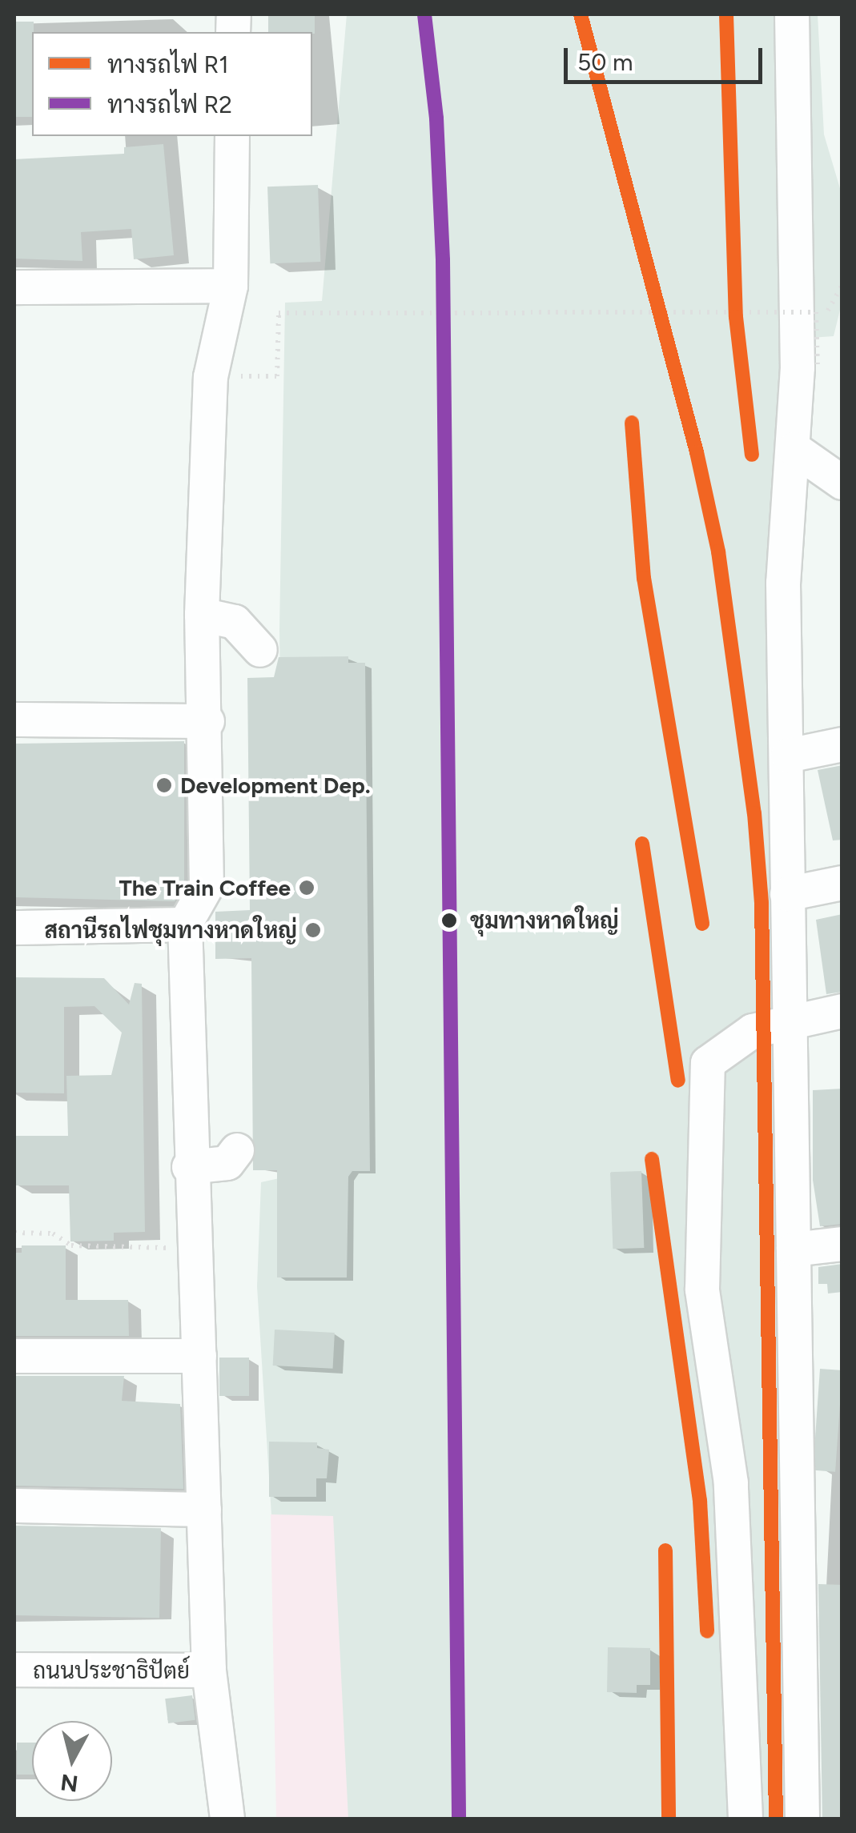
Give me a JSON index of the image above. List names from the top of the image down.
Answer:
{
  "streets": {
    "street": ["ถนนประชาธิปัตย์"]
  },
  "places": [
    "Development Dep.",
    "The Train Coffee",
    "ชุมทางหาดใหญ่",
    "สถานีรถไฟชุมทางหาดใหญ่"
  ],
  "lines": ["rail line R1", "rail line R2"],
  "legend": ["ทางรถไฟ R1", "ทางรถไฟ R2"],
  "scale_bar": "50 m",
  "north": "bottom"
}
